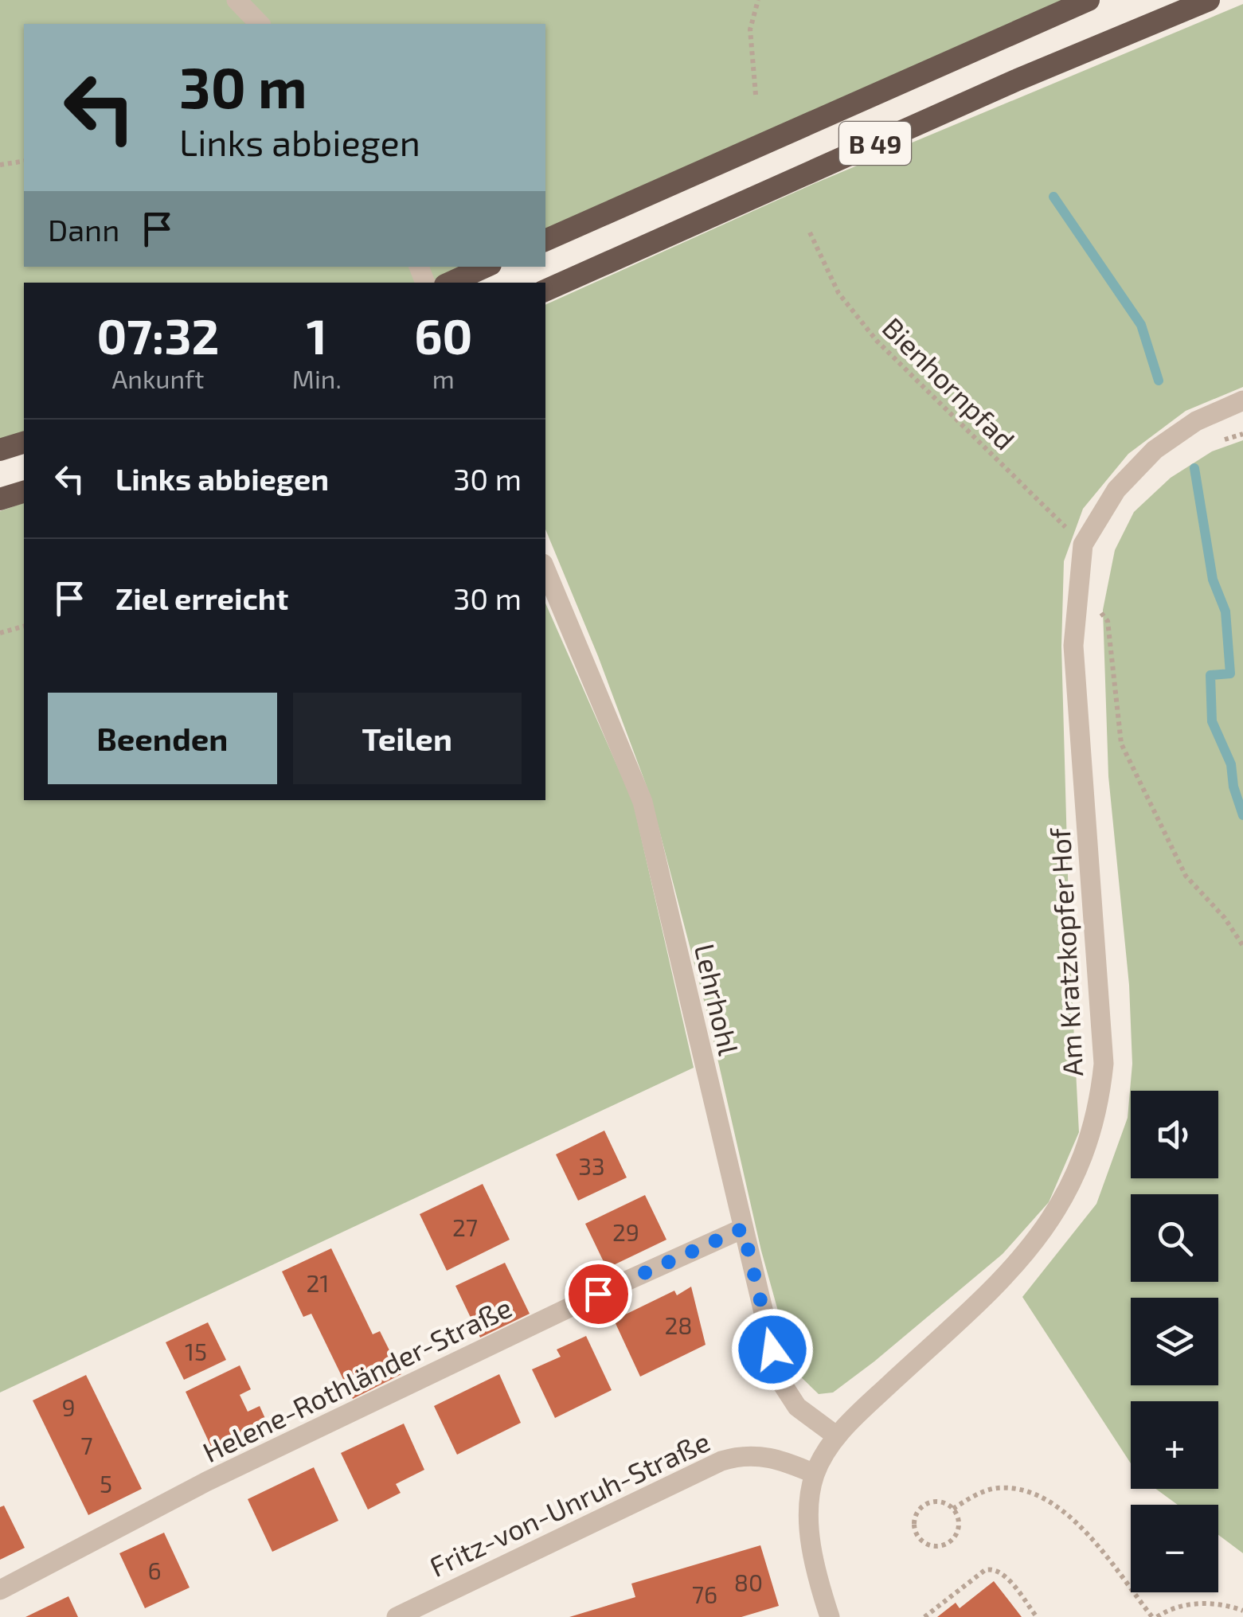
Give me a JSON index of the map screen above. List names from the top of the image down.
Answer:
{
  "streets": {
    "highway": ["B 49"],
    "street": [
      "Am Kratzkopfer Hof",
      "Lehrhohl",
      "Helene-Rothländer-Straße",
      "Fritz-von-Unruh-Straße"
    ],
    "path": ["Bienhornpfad"]
  },
  "crossings": [
    ["Bienhornpfad", "Am Kratzkopfer Hof"],
    ["Am Kratzkopfer Hof", "Lehrhohl"],
    ["Am Kratzkopfer Hof", "Fritz-von-Unruh-Straße"],
    ["Lehrhohl", "Helene-Rothländer-Straße"]
  ],
  "house_numbers": [
    "33",
    "27",
    "29",
    "21",
    "28",
    "15",
    "9",
    "7",
    "5",
    "6",
    "80",
    "76"
  ],
  "page": {
    "turn": ["30 m", "Links abbiegen"],
    "then": "Dann",
    "eta": [
      "07:32",
      "Ankunft",
      "1",
      "Min.",
      "60",
      "m"
    ],
    "list": [
      {
        "name": "Links abbiegen",
        "value": "30 m"
      },
      {
        "name": "Ziel erreicht",
        "value": "30 m"
      }
    ],
    "buttons": ["Beenden", "Teilen"],
    "map_buttons": ["+", "−"]
  }
}
